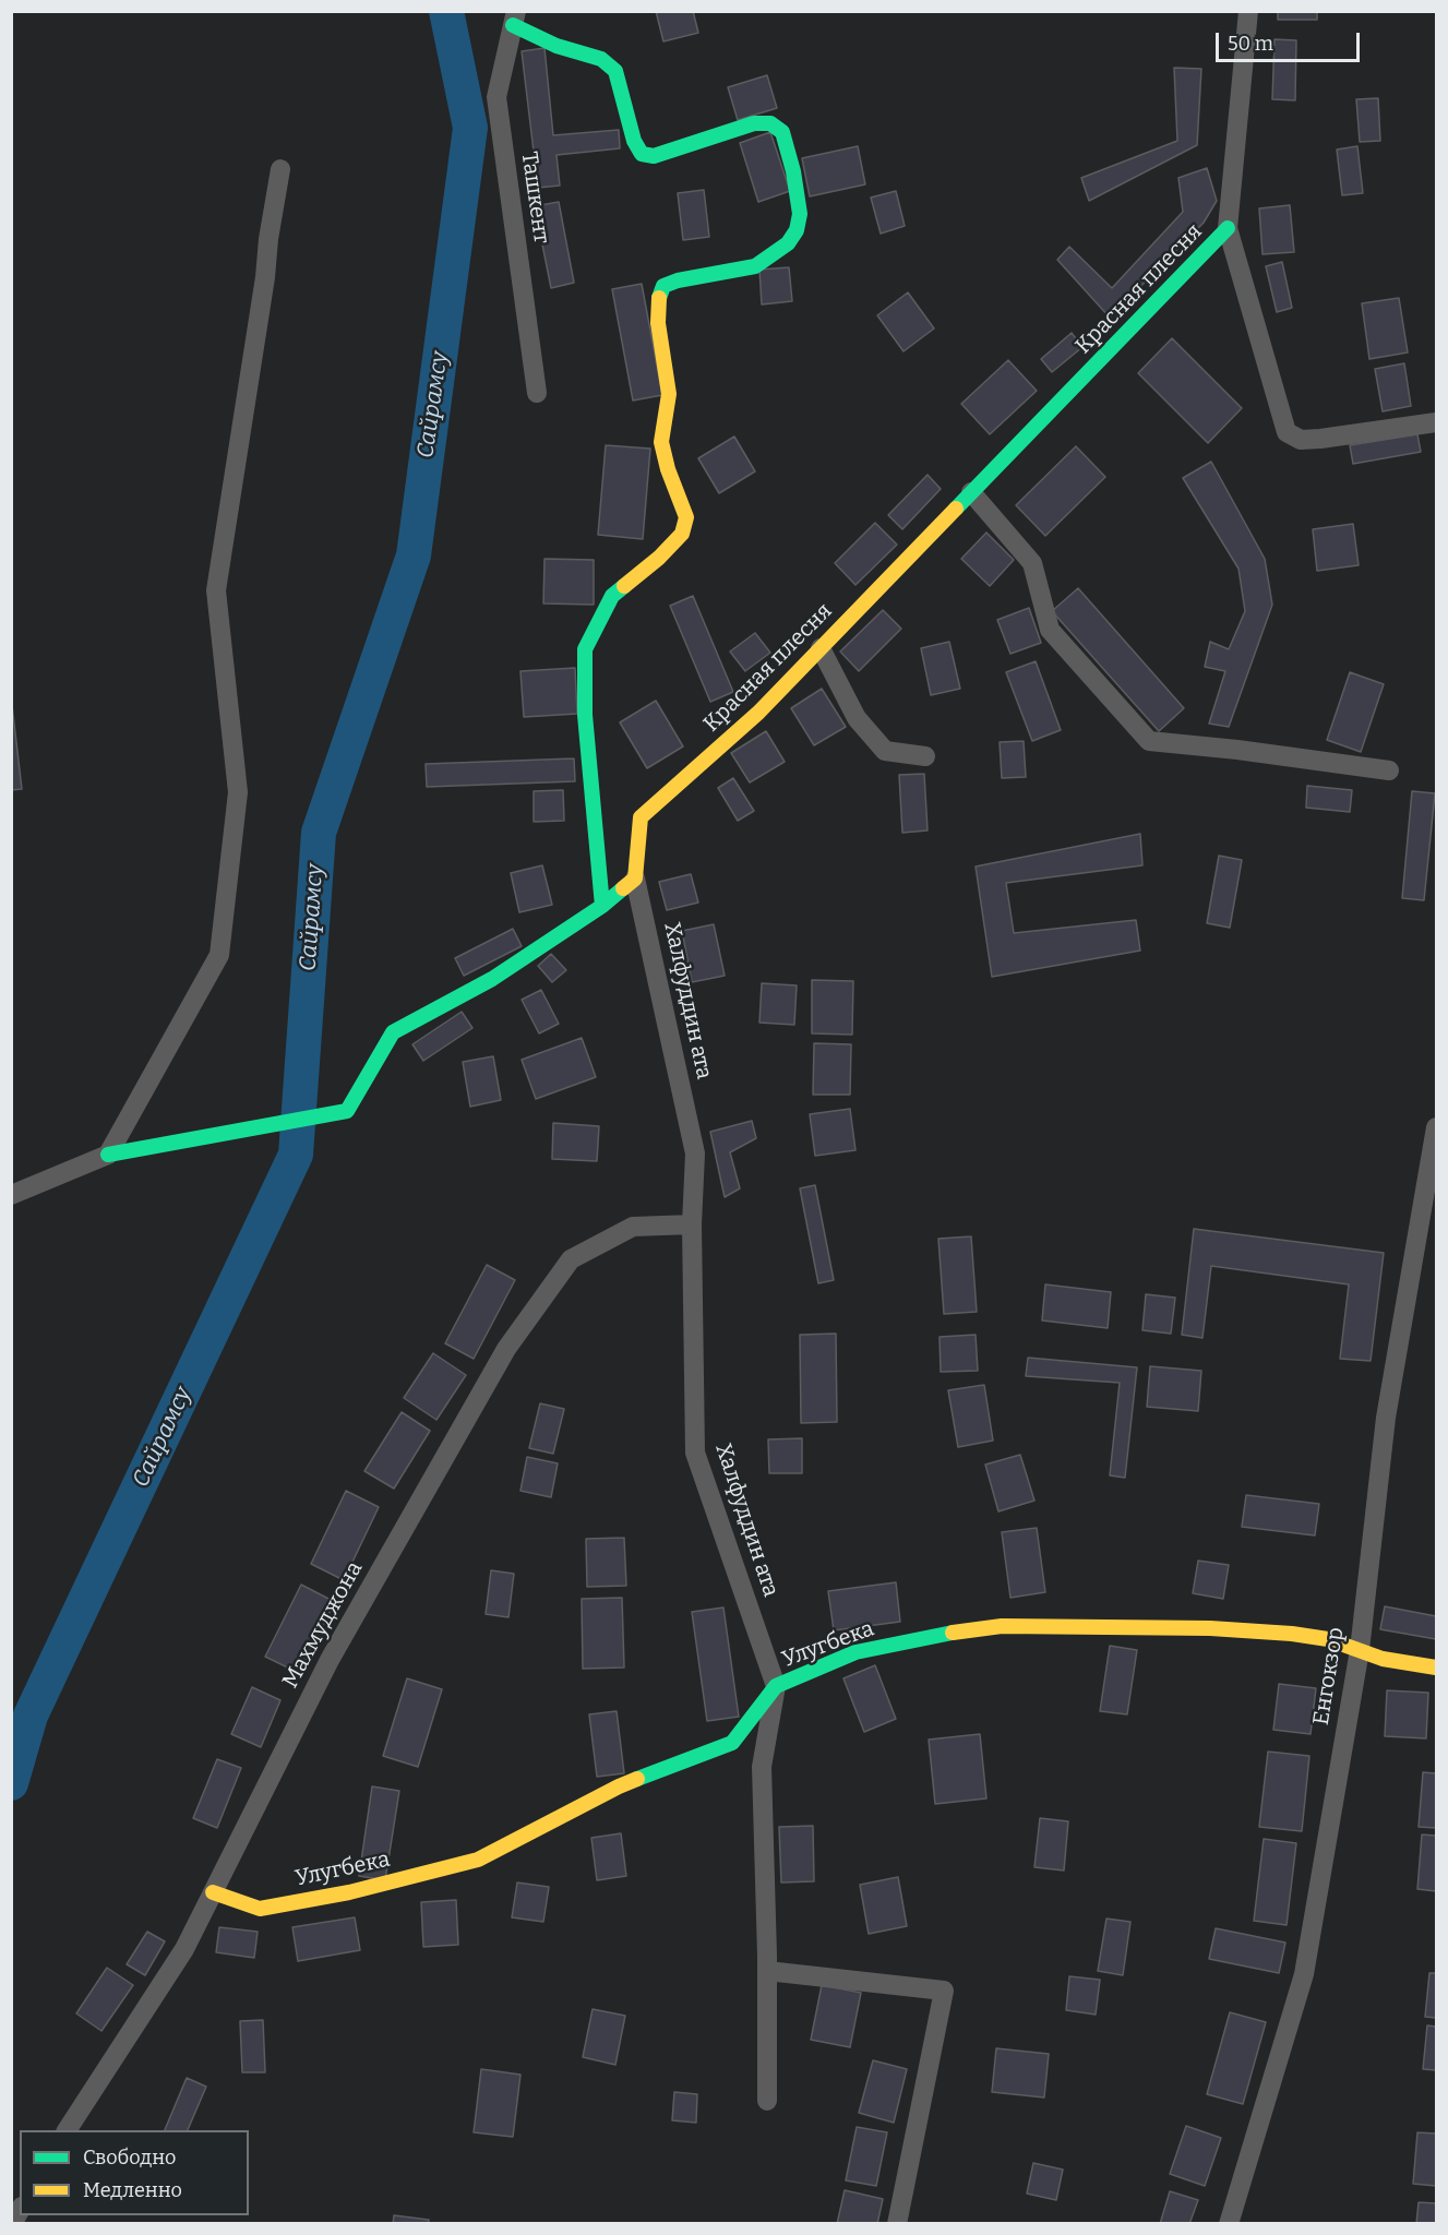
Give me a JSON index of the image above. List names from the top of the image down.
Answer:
{
  "streets": {
    "street": [
      "Ташкент",
      "Красная плесня",
      "Халфуддин ата",
      "Махмуджона",
      "Улугбека",
      "Енгокзор"
    ]
  },
  "crossings": [
    ["Красная плесня", "Халфуддин ата"],
    ["Халфуддин ата", "Махмуджона"],
    ["Халфуддин ата", "Улугбека"],
    ["Махмуджона", "Улугбека"],
    ["Улугбека", "Енгокзор"]
  ],
  "water": ["Сайрамсу"],
  "legend": ["Свободно", "Медленно"],
  "scale_bar": "50 m"
}
